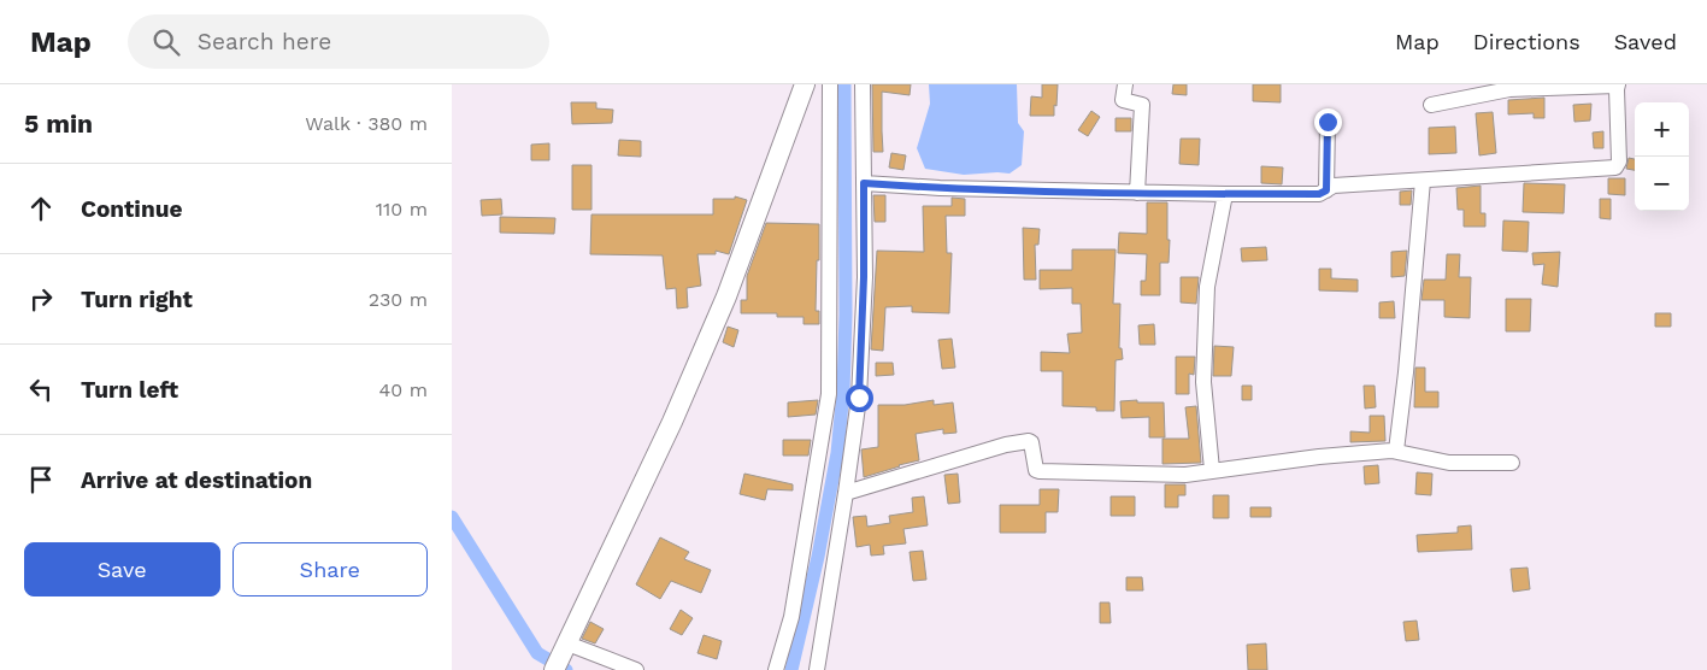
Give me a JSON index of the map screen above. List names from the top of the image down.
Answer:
{
  "page": {
    "header": "Map",
    "search": "Search here",
    "nav": ["Map", "Directions", "Saved"],
    "heading": ["5 min", "Walk · 380 m"],
    "map_buttons": ["+", "−"],
    "list": [
      ["Continue", "110 m"],
      ["Turn right", "230 m"],
      ["Turn left", "40 m"],
      "Arrive at destination"
    ],
    "buttons": ["Save", "Share"]
  }
}
